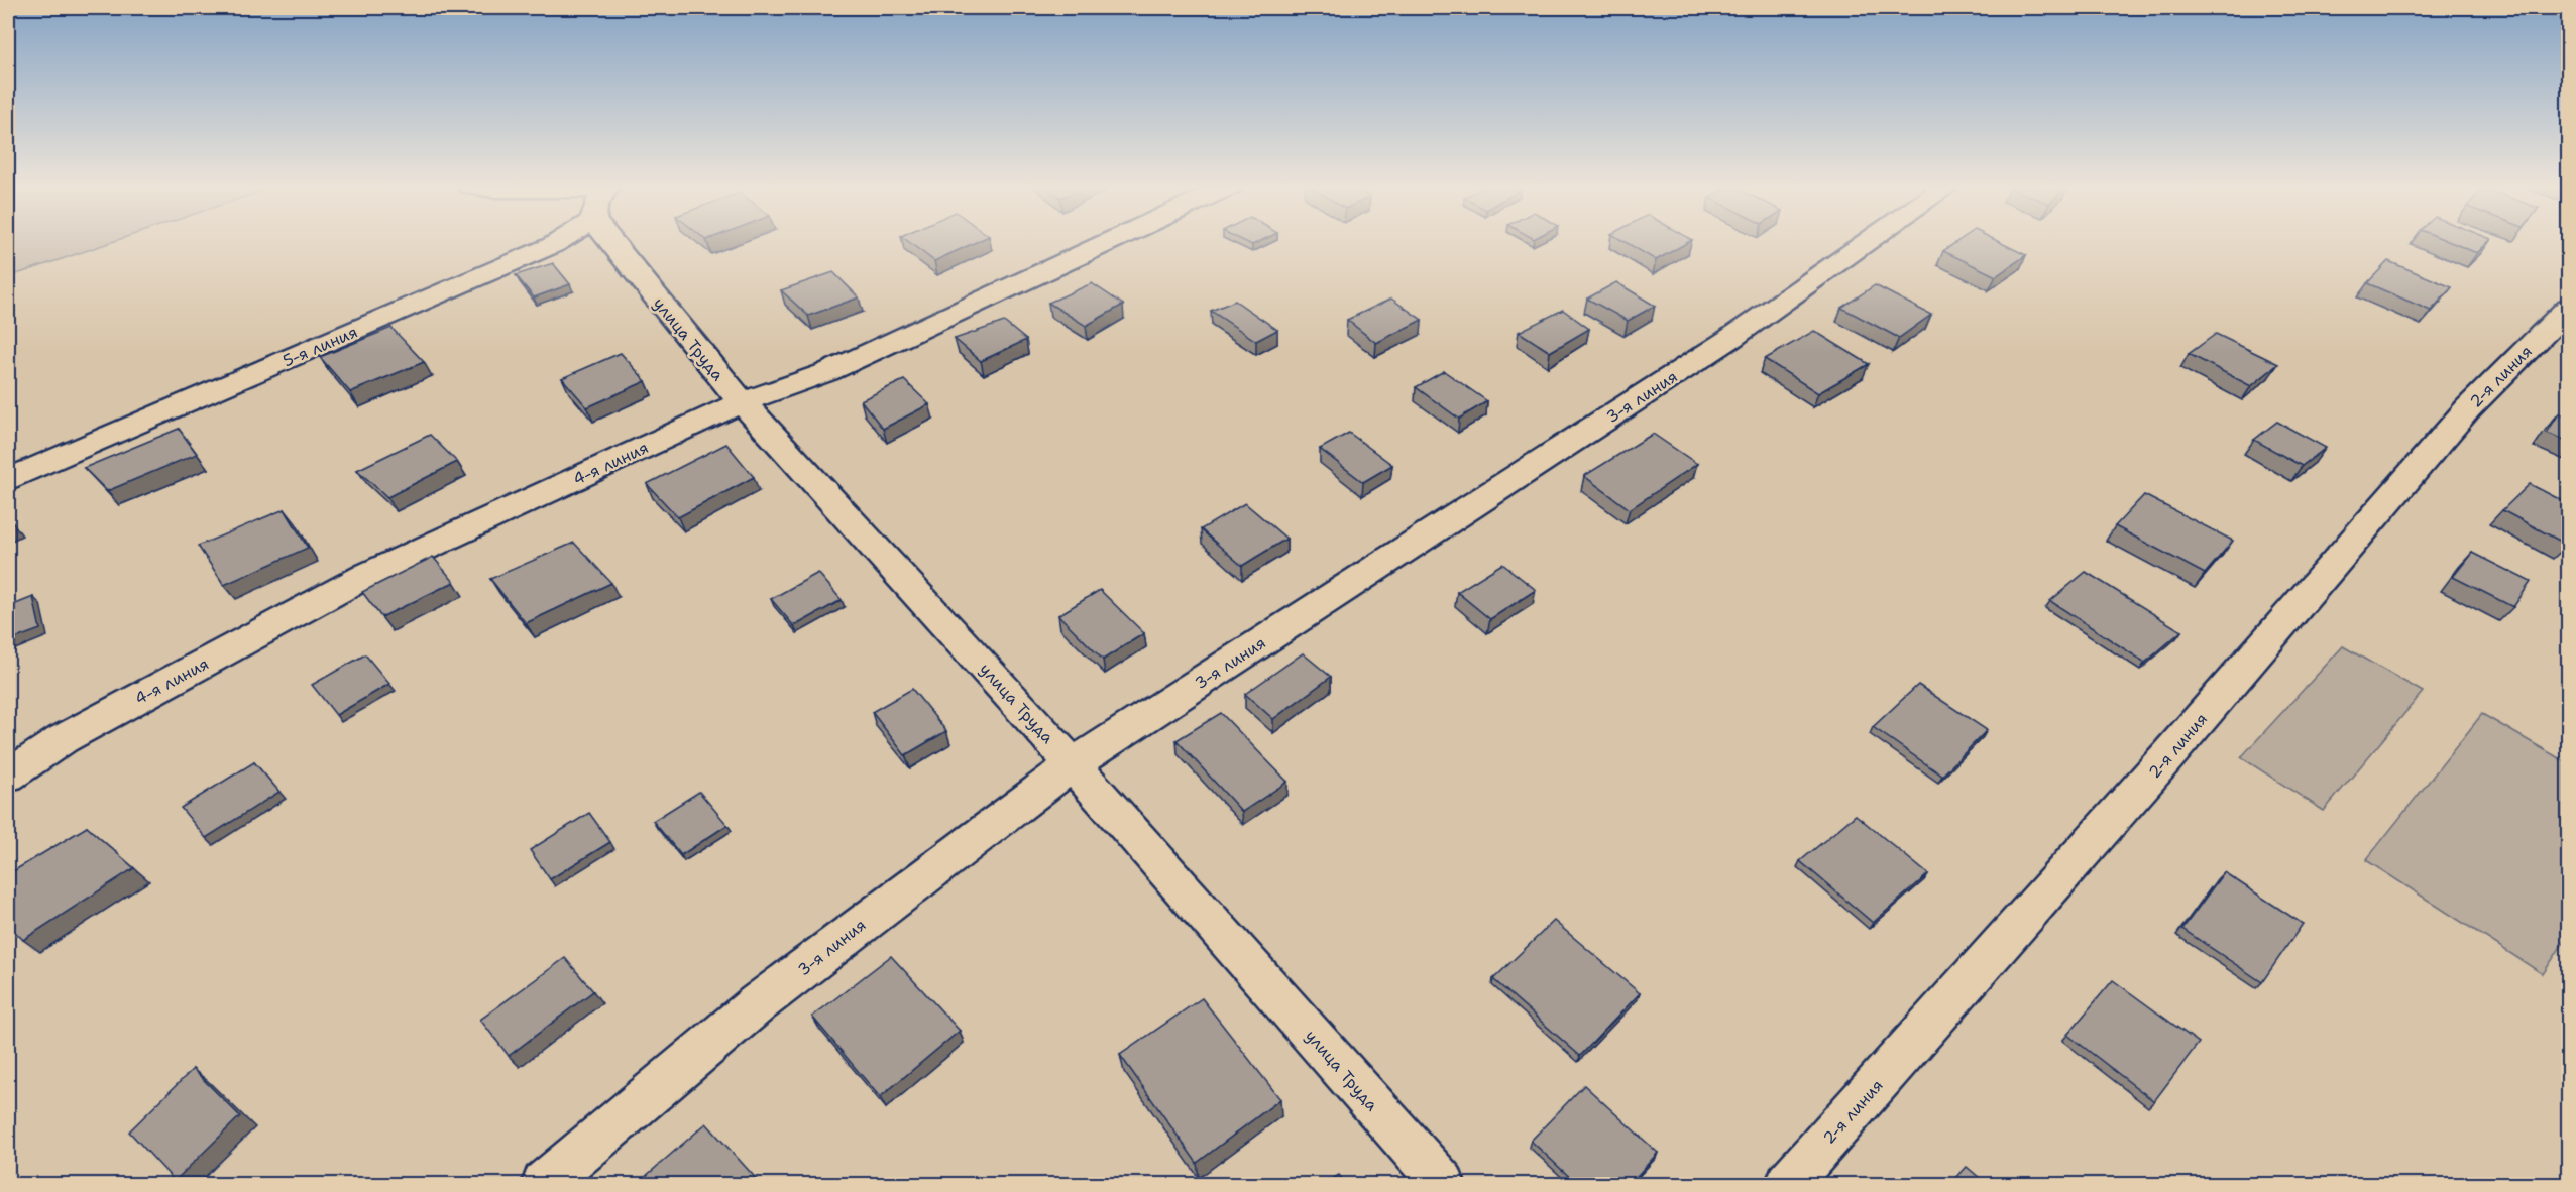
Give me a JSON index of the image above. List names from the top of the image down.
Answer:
{
  "streets": {
    "street": [
      "улица Труда",
      "5-я линия",
      "2-я линия",
      "3-я линия",
      "4-я линия"
    ]
  },
  "crossings": [
    ["улица Труда", "3-я линия"],
    ["улица Труда", "4-я линия"]
  ]
}
